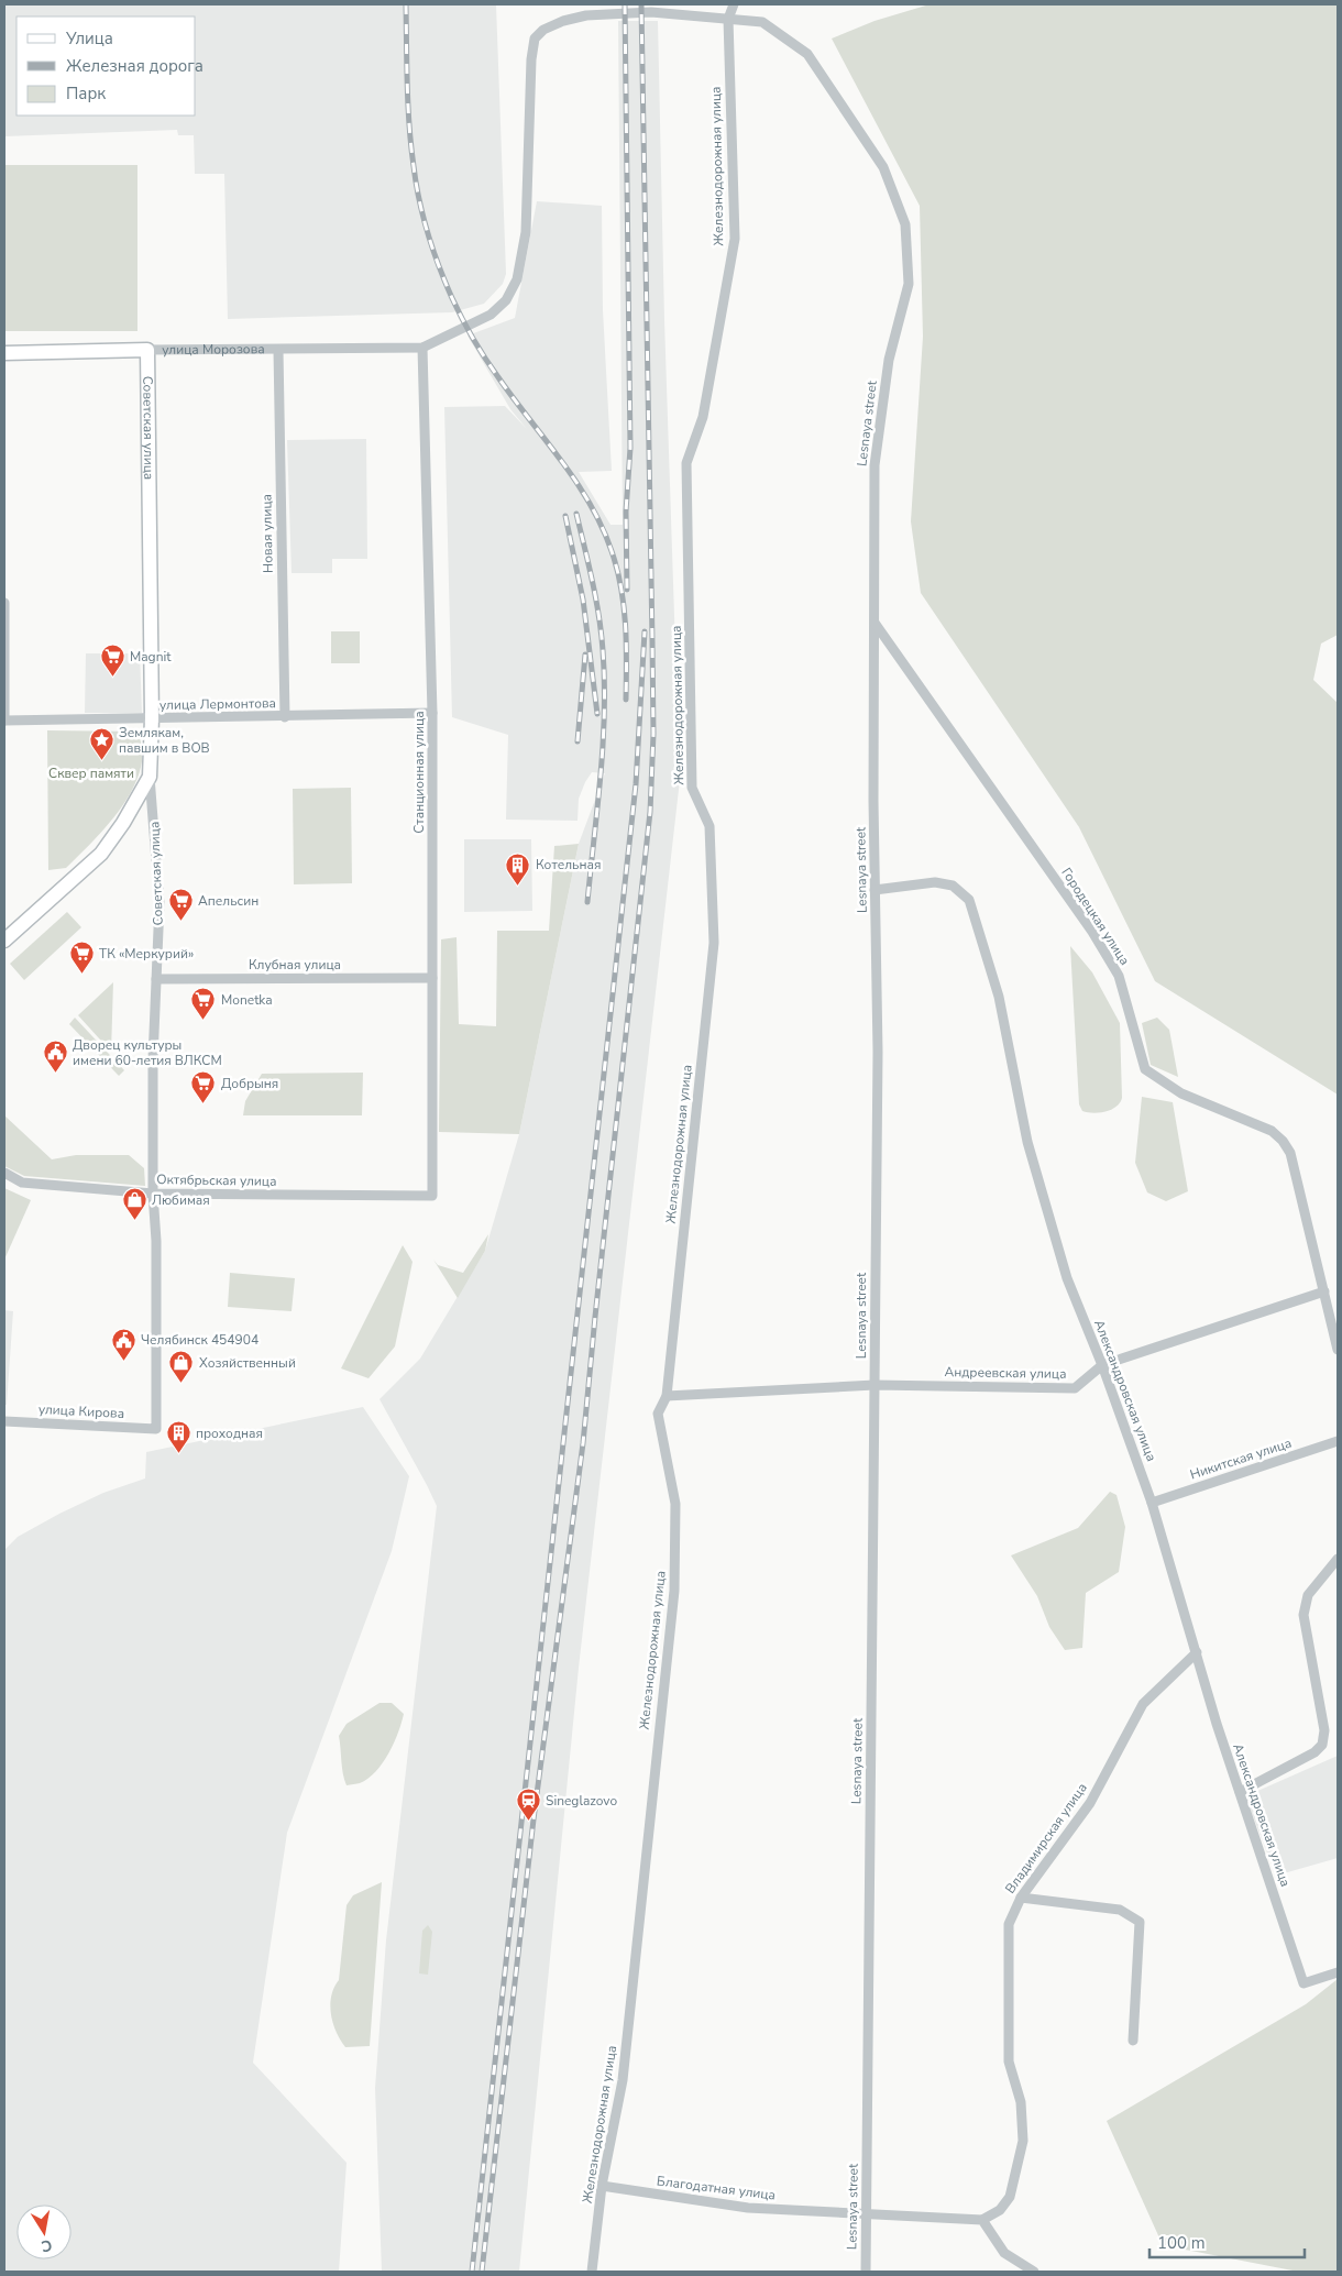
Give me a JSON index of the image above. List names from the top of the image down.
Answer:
{
  "streets": {
    "street": [
      "Железнодорожная улица",
      "улица Морозова",
      "Lesnaya street",
      "Советская улица",
      "Новая улица",
      "улица Лермонтова",
      "Станционная улица",
      "Городецкая улица",
      "Клубная улица",
      "Октябрьская улица",
      "Андреевская улица",
      "Александровская улица",
      "улица Кирова",
      "Никитская улица",
      "Владимирская улица",
      "Благодатная улица"
    ]
  },
  "crossings": [
    ["Железнодорожная улица", "Lesnaya street"],
    ["Железнодорожная улица", "Андреевская улица"],
    ["Железнодорожная улица", "Благодатная улица"],
    ["улица Морозова", "Lesnaya street"],
    ["улица Морозова", "Советская улица"],
    ["улица Морозова", "Новая улица"],
    ["улица Морозова", "Станционная улица"],
    ["Lesnaya street", "Станционная улица"],
    ["Lesnaya street", "Городецкая улица"],
    ["Lesnaya street", "Андреевская улица"],
    ["Lesnaya street", "Александровская улица"],
    ["Lesnaya street", "Благодатная улица"],
    ["Советская улица", "улица Лермонтова"],
    ["Советская улица", "Клубная улица"],
    ["Советская улица", "Октябрьская улица"],
    ["Советская улица", "улица Кирова"],
    ["Новая улица", "улица Лермонтова"],
    ["улица Лермонтова", "Станционная улица"],
    ["Станционная улица", "Клубная улица"],
    ["Станционная улица", "Октябрьская улица"],
    ["Городецкая улица", "Андреевская улица"],
    ["Андреевская улица", "Александровская улица"],
    ["Александровская улица", "Никитская улица"],
    ["Александровская улица", "Владимирская улица"],
    ["Владимирская улица", "Благодатная улица"]
  ],
  "parks": ["Сквер памяти"],
  "places": {
    "supermarket": [
      "Magnit",
      "Апельсин",
      "ТК «Меркурий»",
      "Monetka",
      "Добрыня"
    ],
    "place": ["Землякам, павшим в ВОВ"],
    "building": ["Котельная", "проходная"],
    "public building": ["Дворец культуры имени 60-летия ВЛКСМ", "Челябинск 454904"],
    "shop": ["Любимая", "Хозяйственный"],
    "station": ["Sineglazovo"]
  },
  "legend": ["Улица", "Железная дорога", "Парк"],
  "scale_bar": "100 m",
  "north": "bottom"
}
